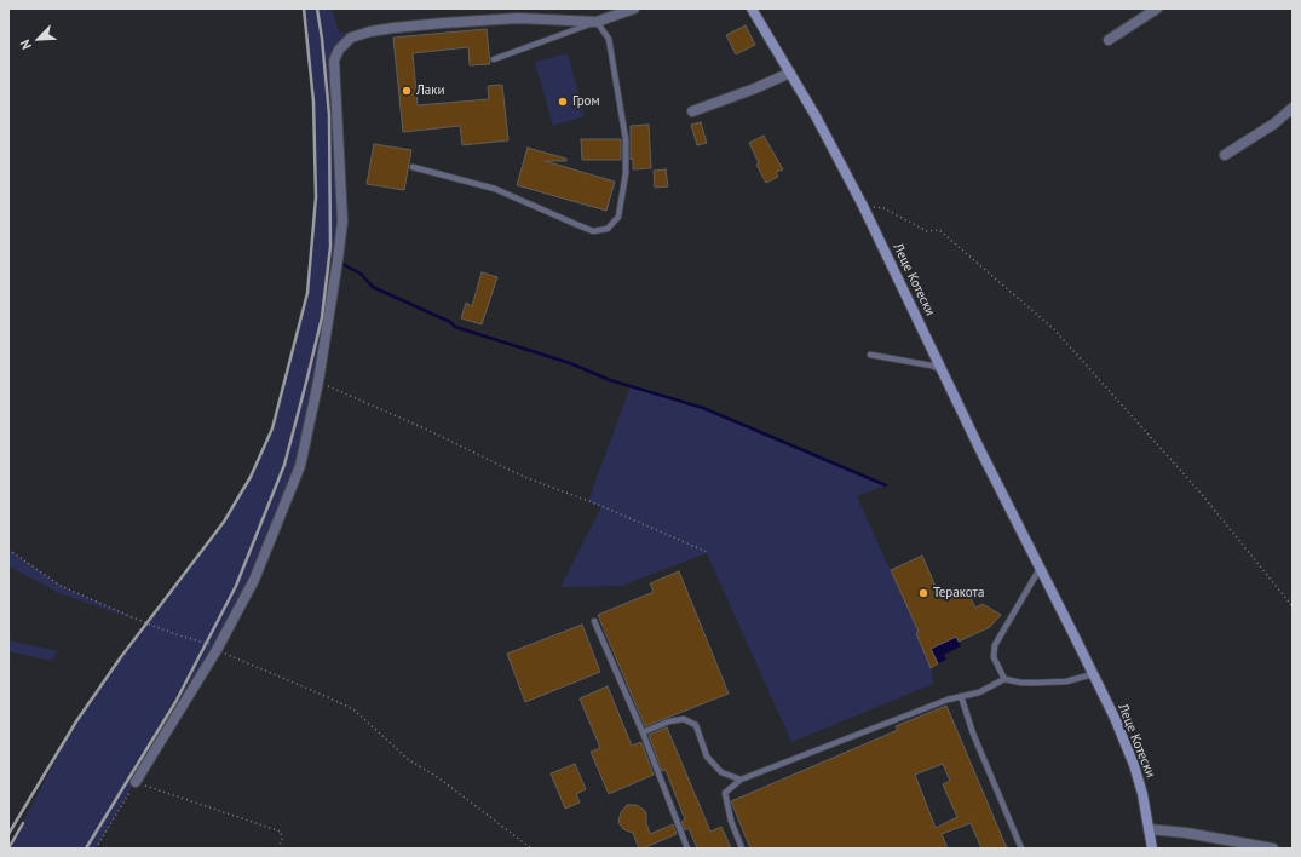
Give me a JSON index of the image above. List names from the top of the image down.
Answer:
{
  "streets": {
    "main road": ["Леце Котески"]
  },
  "places": ["Лаки", "Гром", "Теракота"],
  "north": "bottom left"
}
